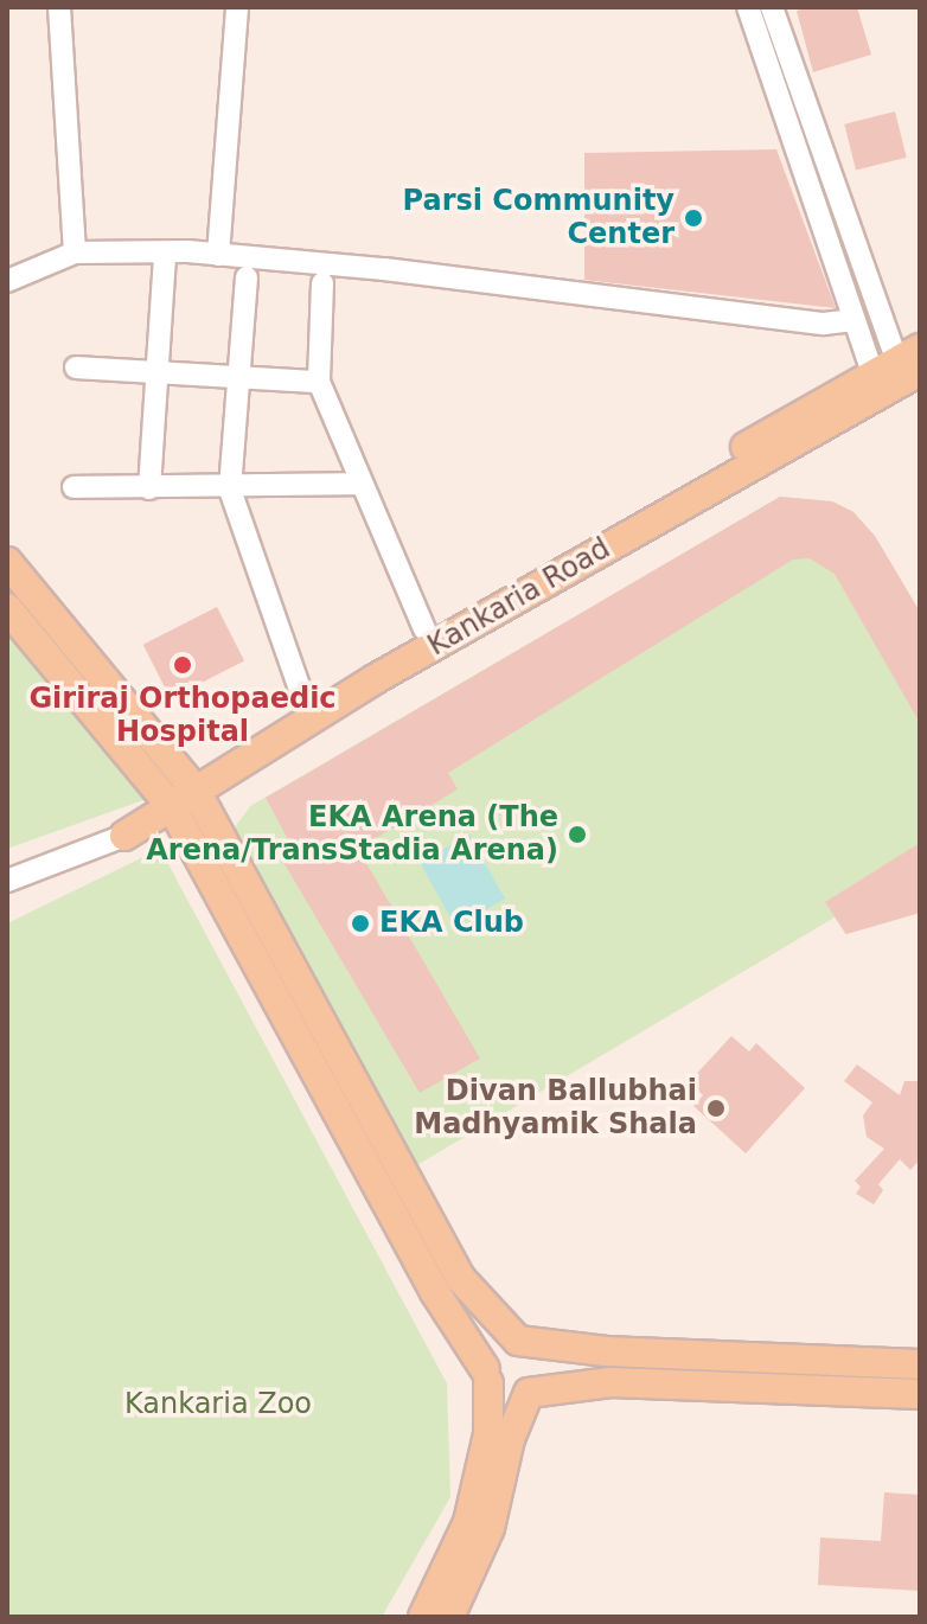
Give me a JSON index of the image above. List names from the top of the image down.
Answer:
{
  "streets": {
    "main road": ["Kankaria Road"]
  },
  "parks": ["Kankaria Zoo"],
  "places": [
    "Parsi Community Center",
    "Giriraj Orthopaedic Hospital",
    "EKA Arena (The Arena/TransStadia Arena)",
    "EKA Club",
    "Divan Ballubhai Madhyamik Shala"
  ]
}
